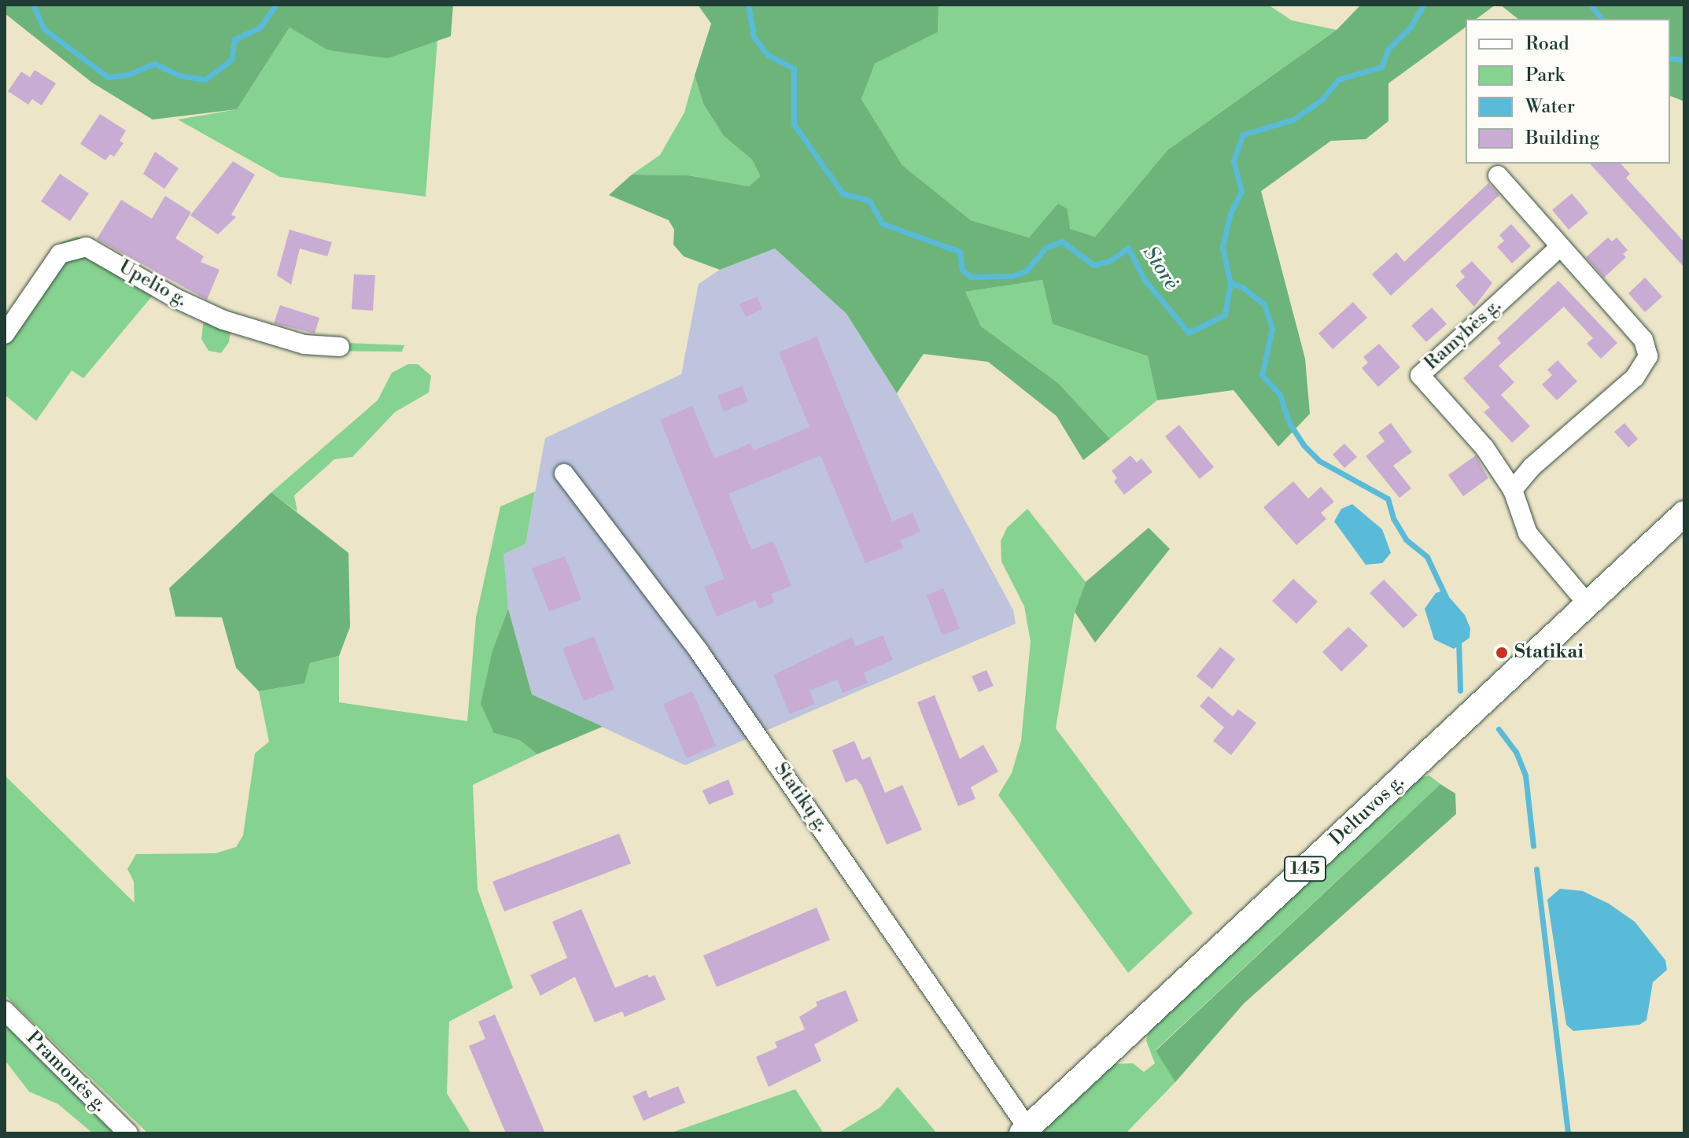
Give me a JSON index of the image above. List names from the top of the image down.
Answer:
{
  "streets": {
    "main road": ["Deltuvos g.", "145"],
    "street": [
      "Upelio g.",
      "Ramybės g.",
      "Statikų g.",
      "Pramonės g."
    ]
  },
  "crossings": [
    ["Ramybės g.", "Deltuvos g."],
    ["Statikų g.", "Deltuvos g."]
  ],
  "water": ["Storė"],
  "places": ["Statikai"],
  "legend": [
    "Road",
    "Park",
    "Water",
    "Building"
  ]
}
